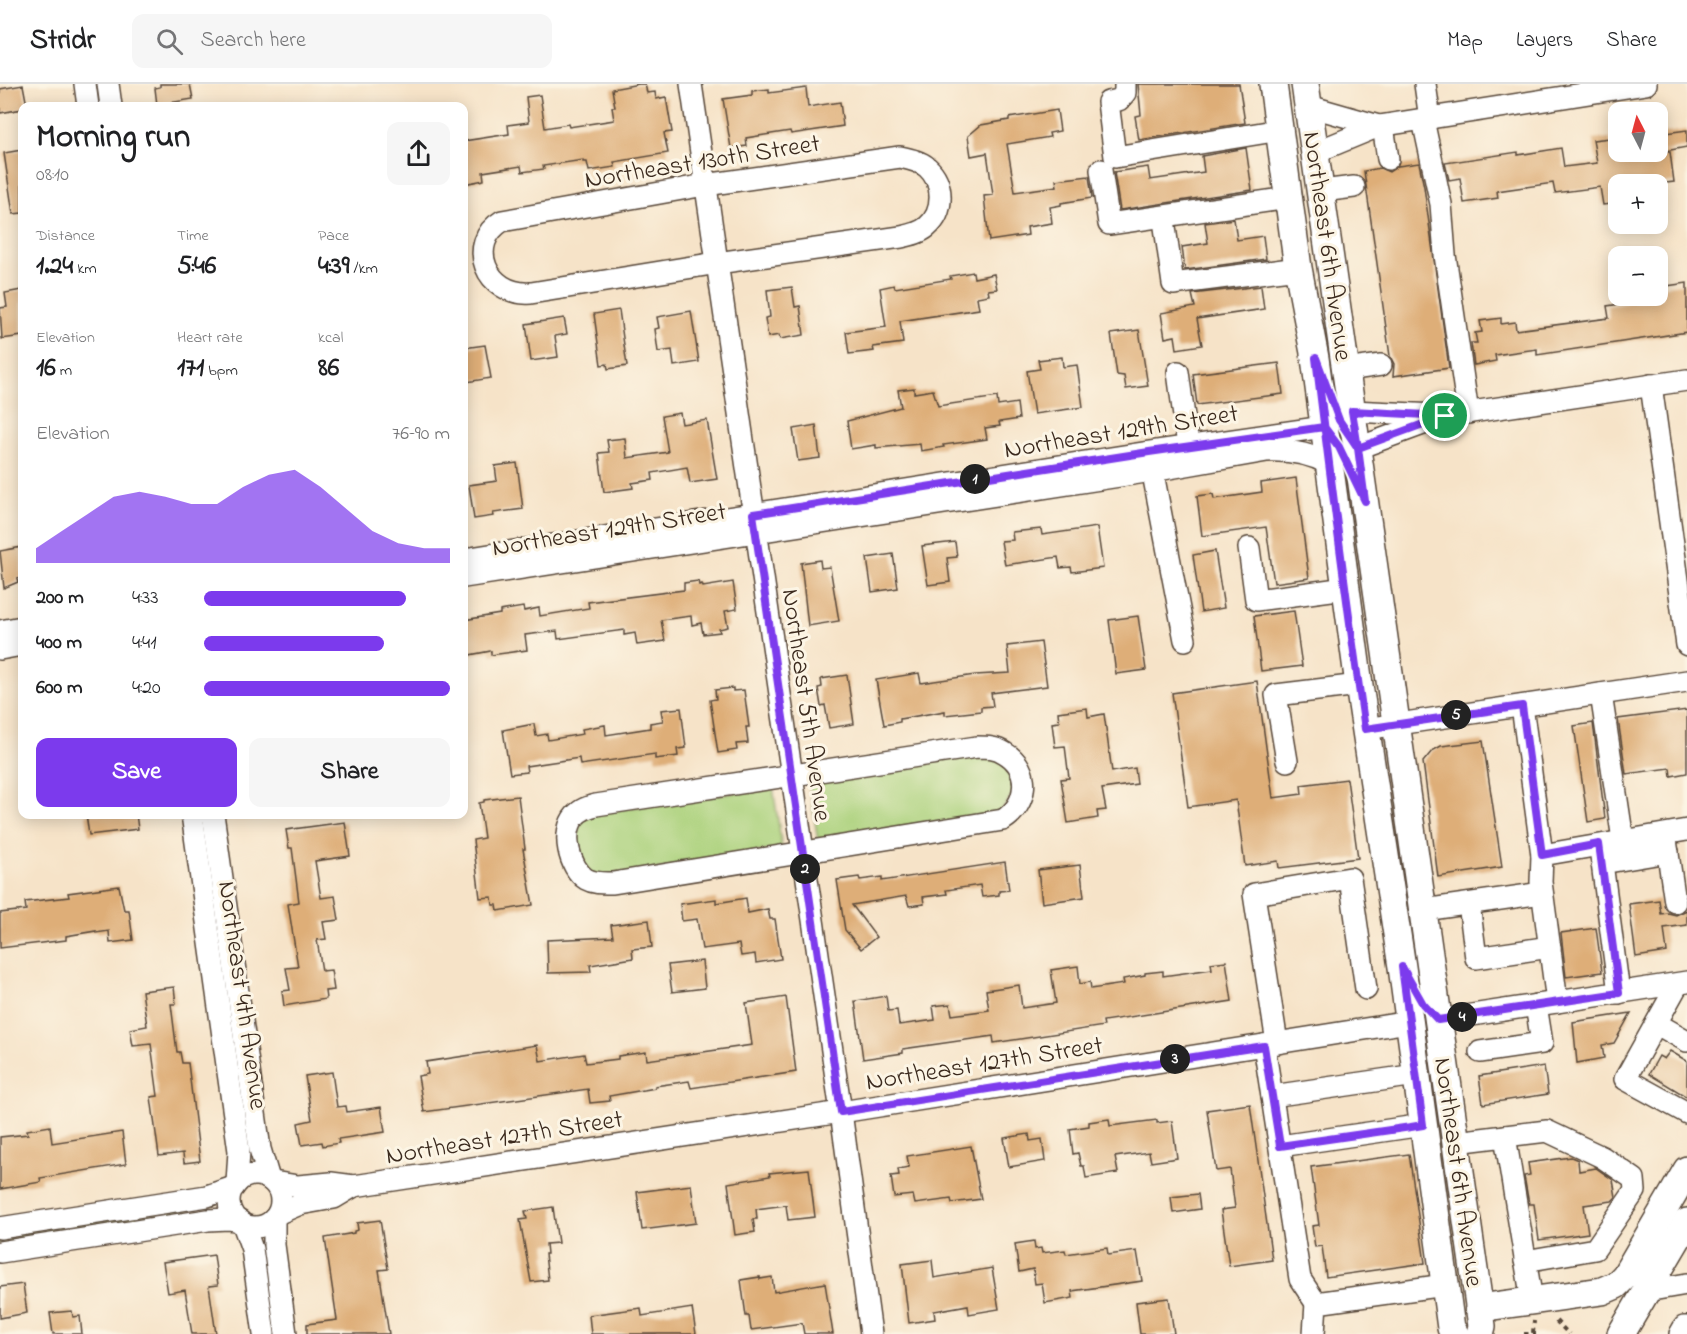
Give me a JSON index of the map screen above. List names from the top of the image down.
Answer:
{
  "streets": {
    "main road": ["Northeast 6th Avenue"],
    "street": [
      "Northeast 130th Street",
      "Northeast 129th Street",
      "Northeast 5th Avenue",
      "Northeast 4th Avenue",
      "Northeast 127th Street"
    ]
  },
  "crossings": [
    ["Northeast 130th Street", "Northeast 5th Avenue"],
    ["Northeast 6th Avenue", "Northeast 129th Street"],
    ["Northeast 6th Avenue", "Northeast 127th Street"],
    ["Northeast 129th Street", "Northeast 5th Avenue"],
    ["Northeast 5th Avenue", "Northeast 127th Street"],
    ["Northeast 4th Avenue", "Northeast 127th Street"]
  ],
  "north": "top",
  "page": {
    "header": "Stridr",
    "search": "Search here",
    "nav": ["Map", "Layers", "Share"],
    "map_buttons": ["+", "−"],
    "heading": ["Morning run", "08:10"],
    "stats": [
      ["Distance", "1.24 km"],
      ["Time", "5:46"],
      ["Pace", "4:39 /km"],
      ["Elevation", "16 m"],
      ["Heart rate", "171 bpm"],
      ["kcal", "86"]
    ],
    "chart": ["Elevation", "76–90 m"],
    "pins": [
      "1",
      "5",
      "2",
      "4",
      "3"
    ],
    "list": [
      {
        "name": "200 m",
        "note": "4:33"
      },
      {
        "name": "400 m",
        "note": "4:41"
      },
      {
        "name": "600 m",
        "note": "4:20"
      }
    ],
    "buttons": ["Save", "Share"]
  }
}
